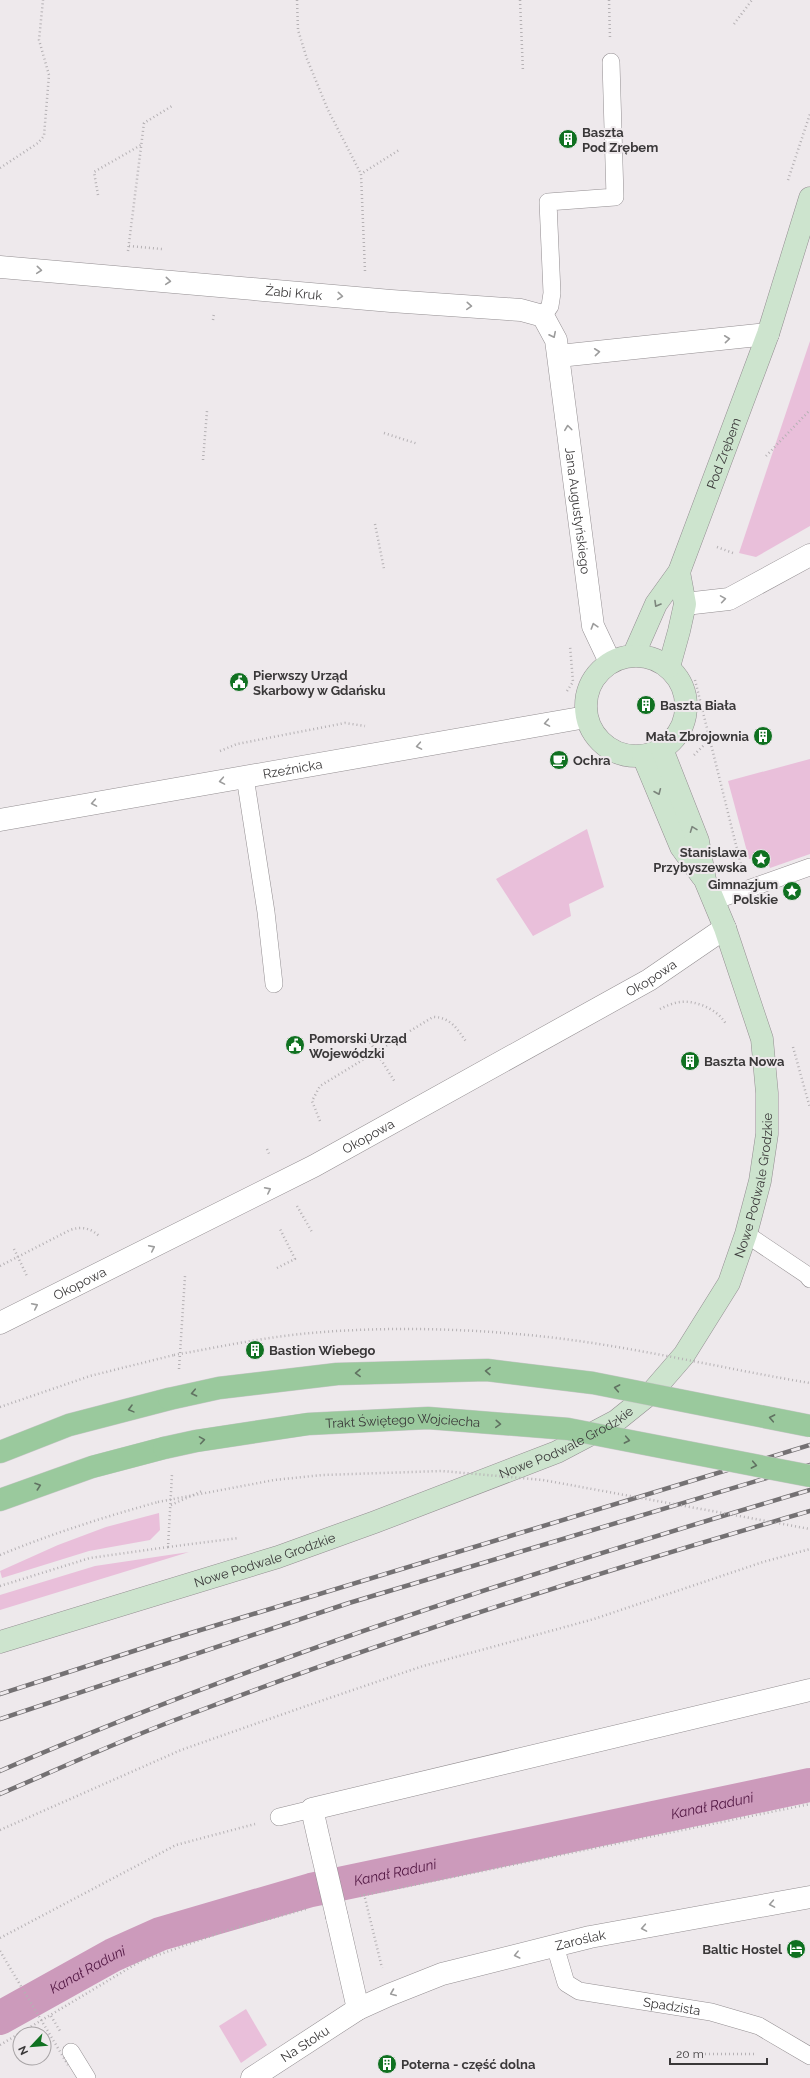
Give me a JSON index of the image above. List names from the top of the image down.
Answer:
{
  "streets": {
    "main road": ["Trakt Świętego Wojciecha"],
    "street": [
      "Żabi Kruk",
      "Pod Zrębem",
      "Jana Augustyńskiego",
      "Rzeźnicka",
      "Okopowa",
      "Nowe Podwale Grodzkie",
      "Zaroślak",
      "Na Stoku"
    ],
    "lane": ["Spadzista"]
  },
  "crossings": [
    ["Pod Zrębem", "Jana Augustyńskiego"],
    ["Pod Zrębem", "Rzeźnicka"],
    ["Jana Augustyńskiego", "Rzeźnicka"],
    ["Okopowa", "Nowe Podwale Grodzkie"],
    ["Zaroślak", "Spadzista"],
    ["Zaroślak", "Na Stoku"]
  ],
  "one_way": [
    "Żabi Kruk",
    "Jana Augustyńskiego",
    "Rzeźnicka",
    "Okopowa"
  ],
  "water": ["Kanał Raduni"],
  "places": {
    "building": [
      "Baszta Pod Zrębem",
      "Baszta Biała",
      "Mała Zbrojownia",
      "Baszta Nowa",
      "Bastion Wiebego",
      "Poterna - część dolna"
    ],
    "public building": ["Pierwszy Urząd Skarbowy w Gdańsku", "Pomorski Urząd Wojewódzki"],
    "cafe": ["Ochra"],
    "place": ["Stanislawa Przybyszewska", "Gimnazjum Polskie"],
    "hotel": ["Baltic Hostel"]
  },
  "scale_bar": "20 m",
  "north": "bottom left"
}
